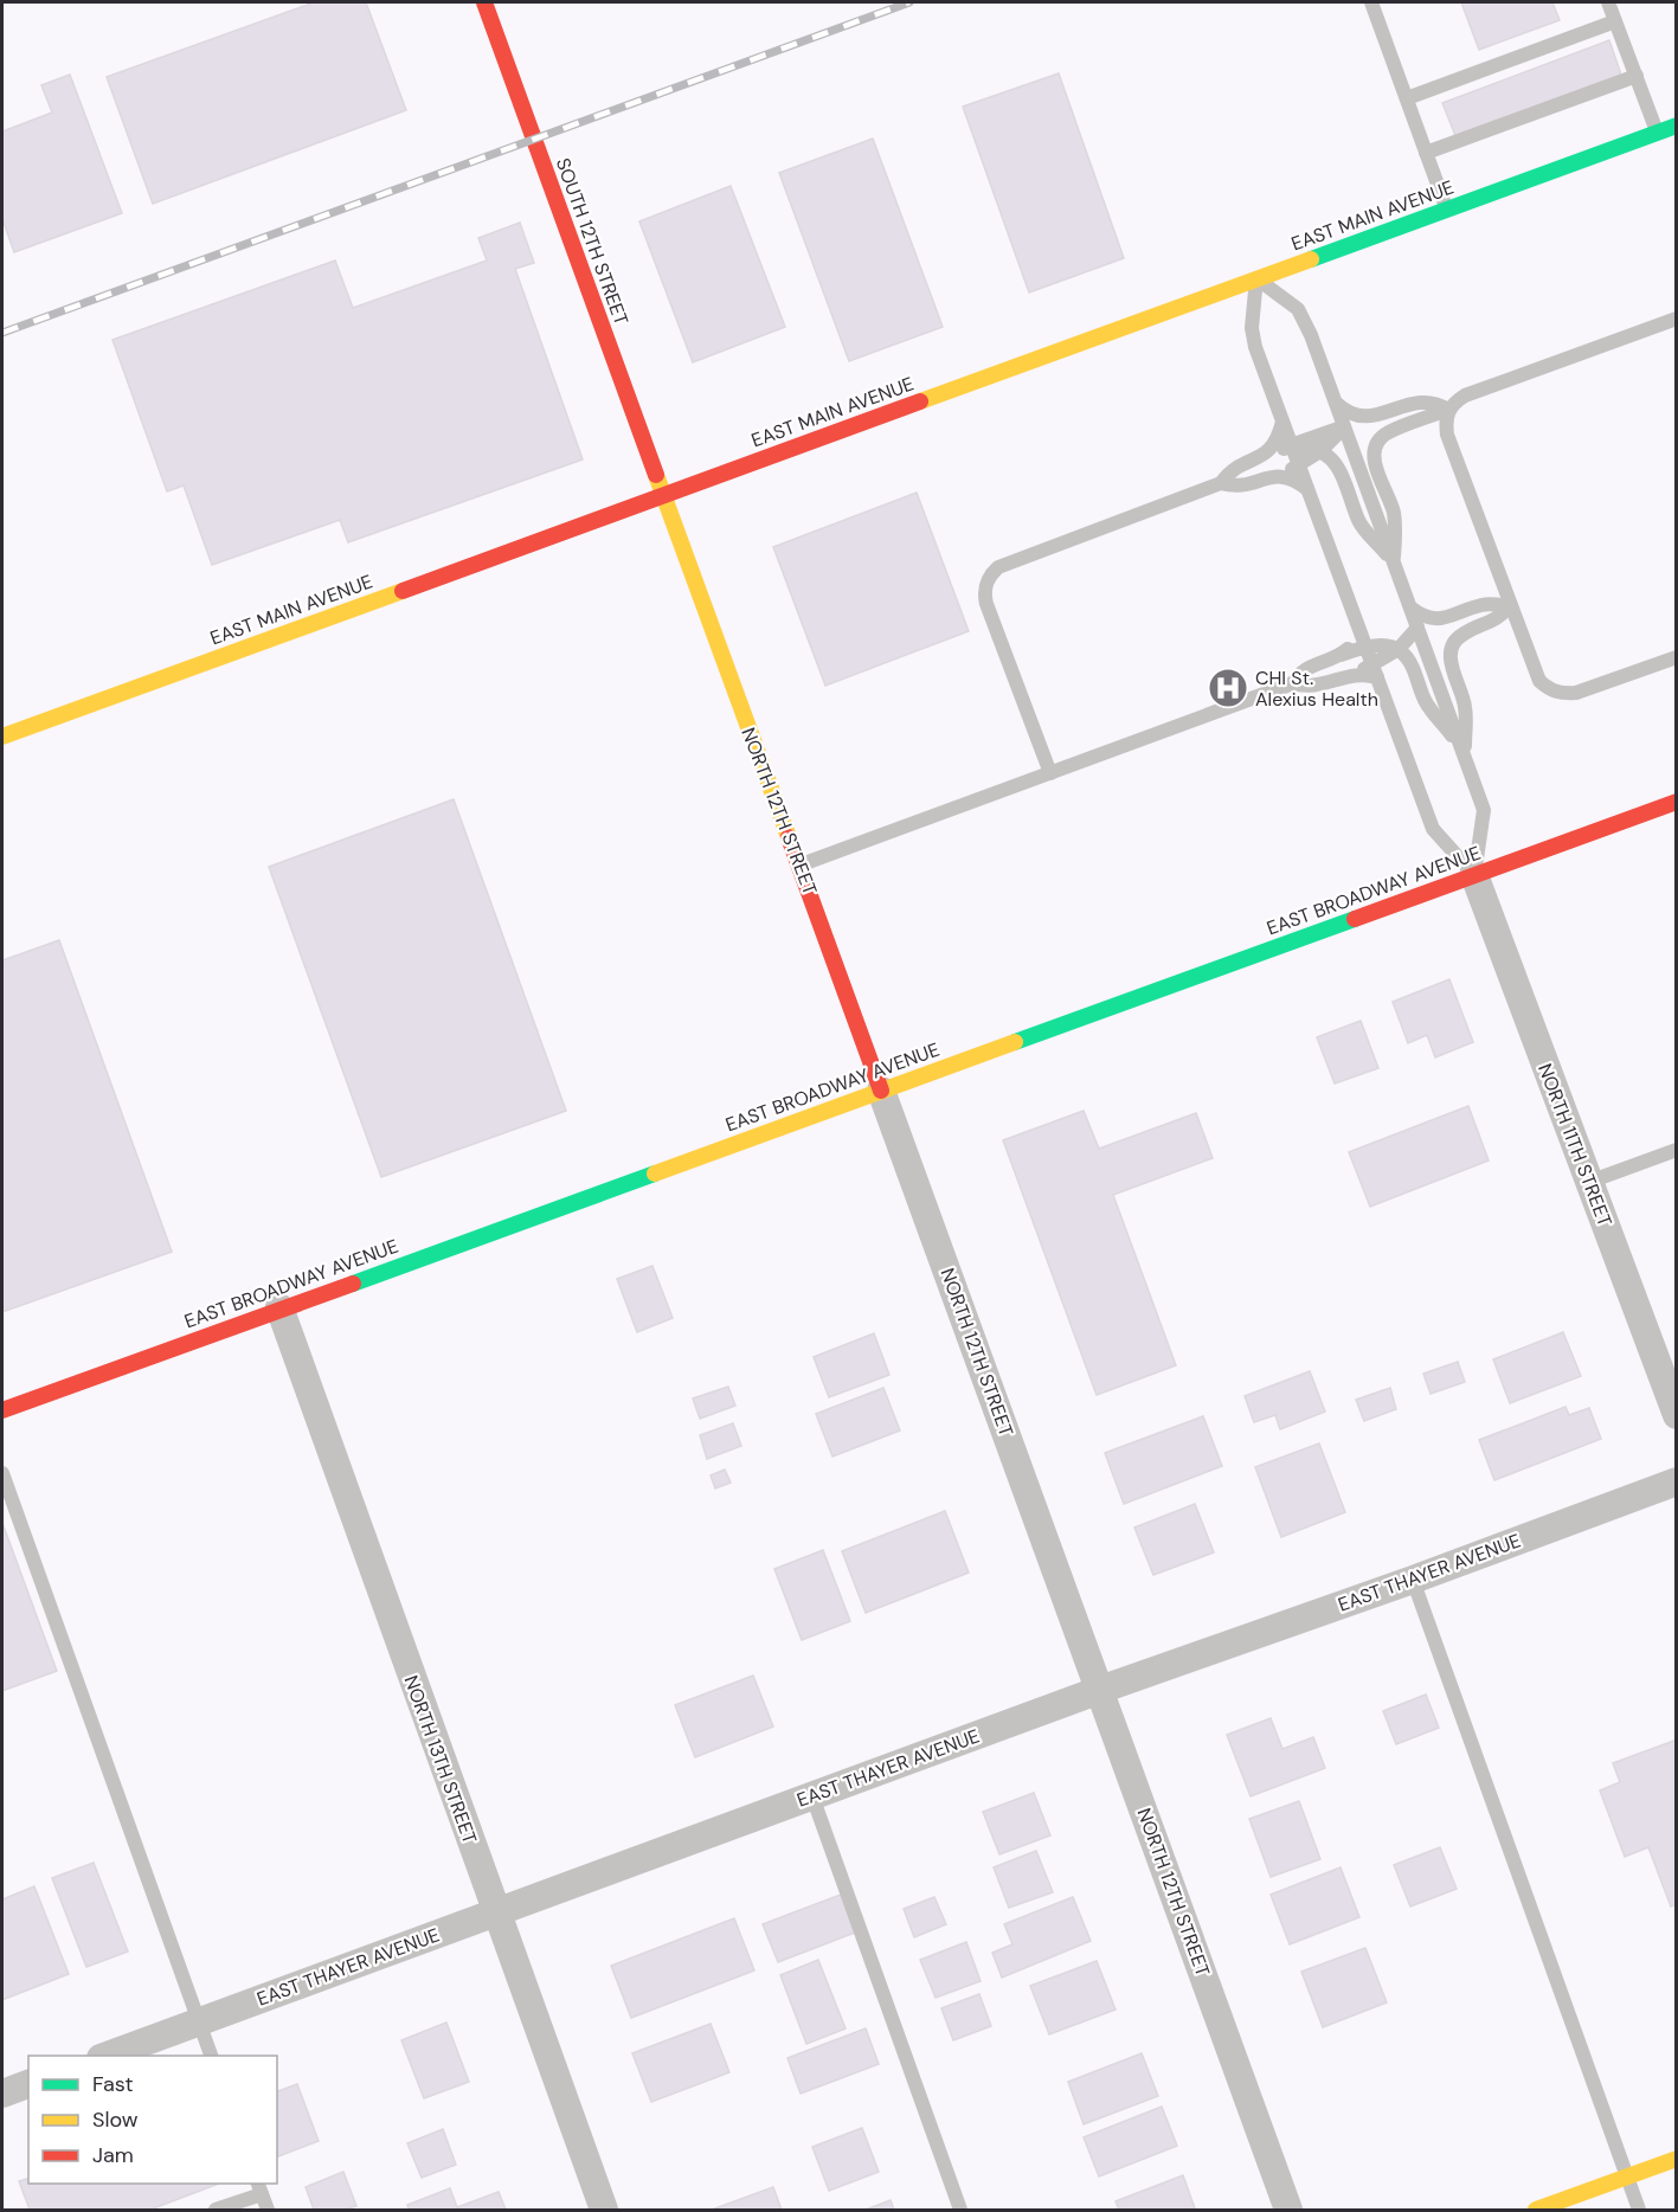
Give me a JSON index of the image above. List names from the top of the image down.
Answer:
{
  "streets": {
    "street": [
      "EAST MAIN AVENUE",
      "SOUTH 12TH STREET",
      "NORTH 12TH STREET",
      "EAST BROADWAY AVENUE",
      "NORTH 11TH STREET",
      "EAST THAYER AVENUE",
      "NORTH 13TH STREET"
    ]
  },
  "crossings": [
    ["EAST MAIN AVENUE", "SOUTH 12TH STREET"],
    ["EAST MAIN AVENUE", "NORTH 12TH STREET"],
    ["SOUTH 12TH STREET", "NORTH 12TH STREET"],
    ["NORTH 12TH STREET", "EAST BROADWAY AVENUE"],
    ["NORTH 12TH STREET", "EAST THAYER AVENUE"],
    ["EAST BROADWAY AVENUE", "NORTH 11TH STREET"],
    ["EAST BROADWAY AVENUE", "NORTH 13TH STREET"],
    ["EAST THAYER AVENUE", "NORTH 13TH STREET"]
  ],
  "places": {
    "hospital": ["CHI St. Alexius Health"]
  },
  "legend": ["Fast", "Slow", "Jam"]
}
